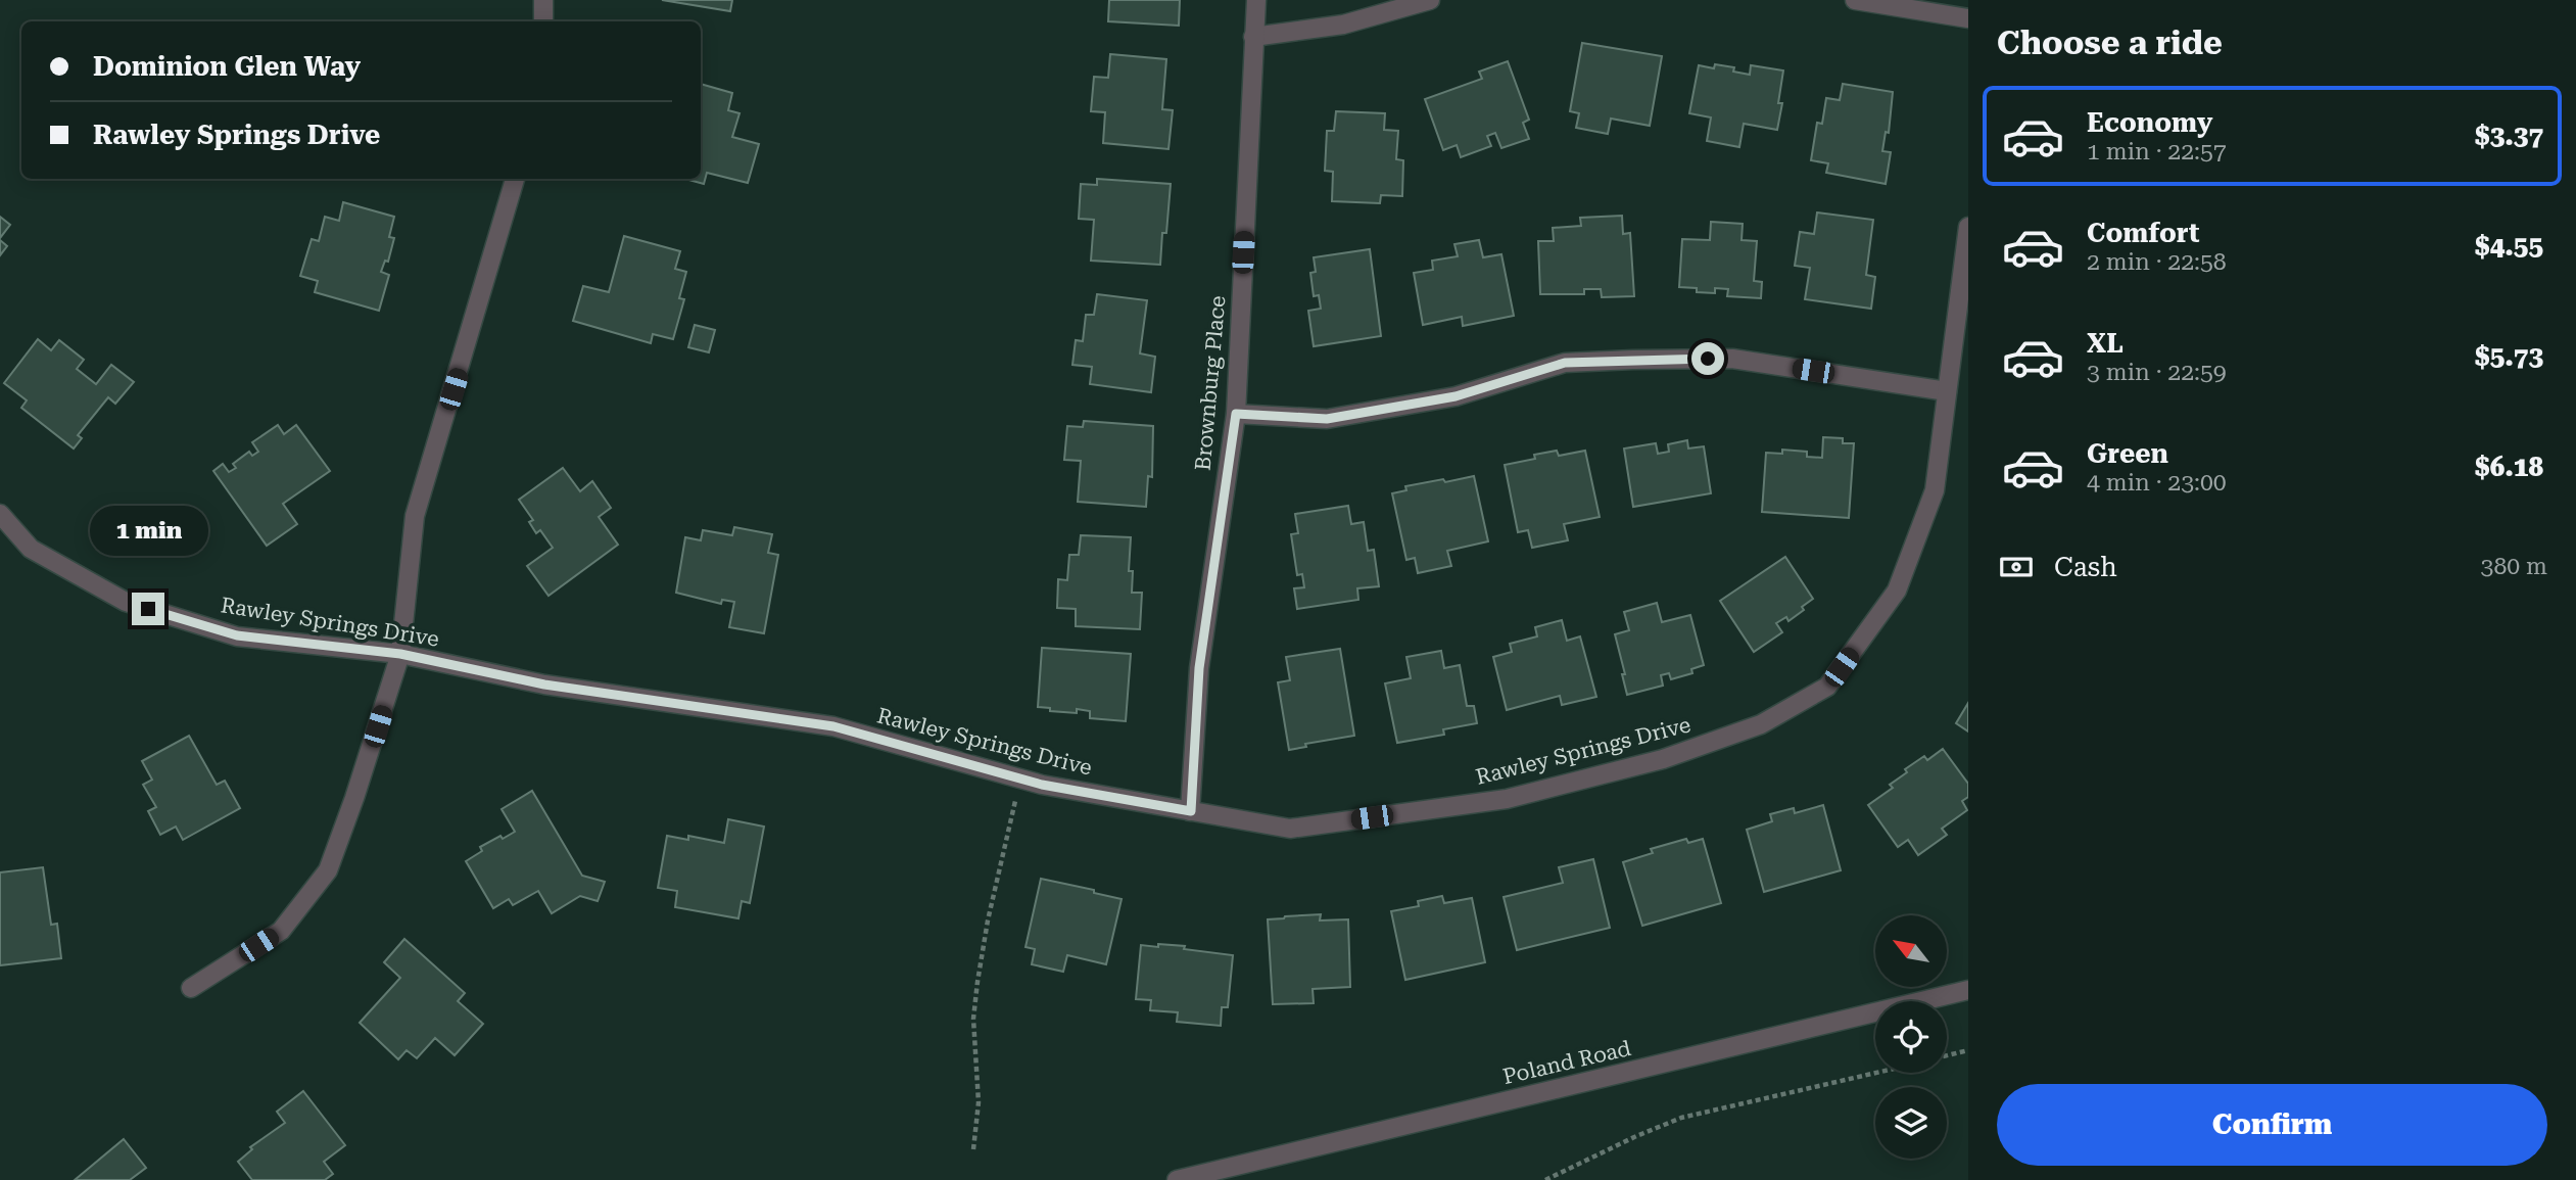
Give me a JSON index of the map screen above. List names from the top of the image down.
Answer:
{
  "streets": {
    "street": ["Brownburg Place", "Rawley Springs Drive", "Poland Road"]
  },
  "crossings": [
    ["Brownburg Place", "Rawley Springs Drive"]
  ],
  "north": "top left",
  "page": {
    "heading": "Choose a ride",
    "banner": ["Dominion Glen Way", "Rawley Springs Drive"],
    "list": [
      {
        "name": "Economy",
        "note": "1 min · 22:57",
        "value": "$3.37"
      },
      {
        "name": "Comfort",
        "note": "2 min · 22:58",
        "value": "$4.55"
      },
      {
        "name": "XL",
        "note": "3 min · 22:59",
        "value": "$5.73"
      },
      {
        "name": "Green",
        "note": "4 min · 23:00",
        "value": "$6.18"
      }
    ],
    "bubble": "1 min",
    "pay": ["Cash", "380 m"],
    "buttons": "Confirm"
  }
}
